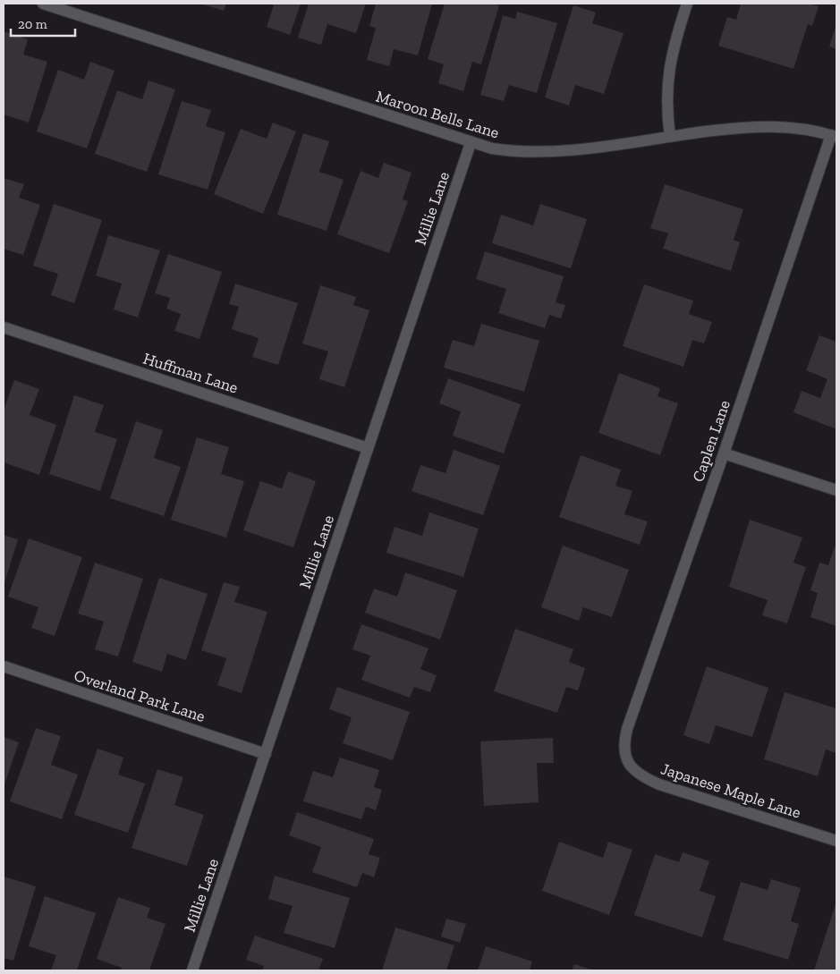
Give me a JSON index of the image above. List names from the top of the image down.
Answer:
{
  "streets": {
    "street": [
      "Maroon Bells Lane",
      "Millie Lane",
      "Huffman Lane",
      "Caplen Lane",
      "Overland Park Lane",
      "Japanese Maple Lane"
    ]
  },
  "crossings": [
    ["Maroon Bells Lane", "Millie Lane"],
    ["Maroon Bells Lane", "Caplen Lane"],
    ["Millie Lane", "Huffman Lane"],
    ["Millie Lane", "Overland Park Lane"],
    ["Caplen Lane", "Japanese Maple Lane"]
  ],
  "scale_bar": "20 m"
}
